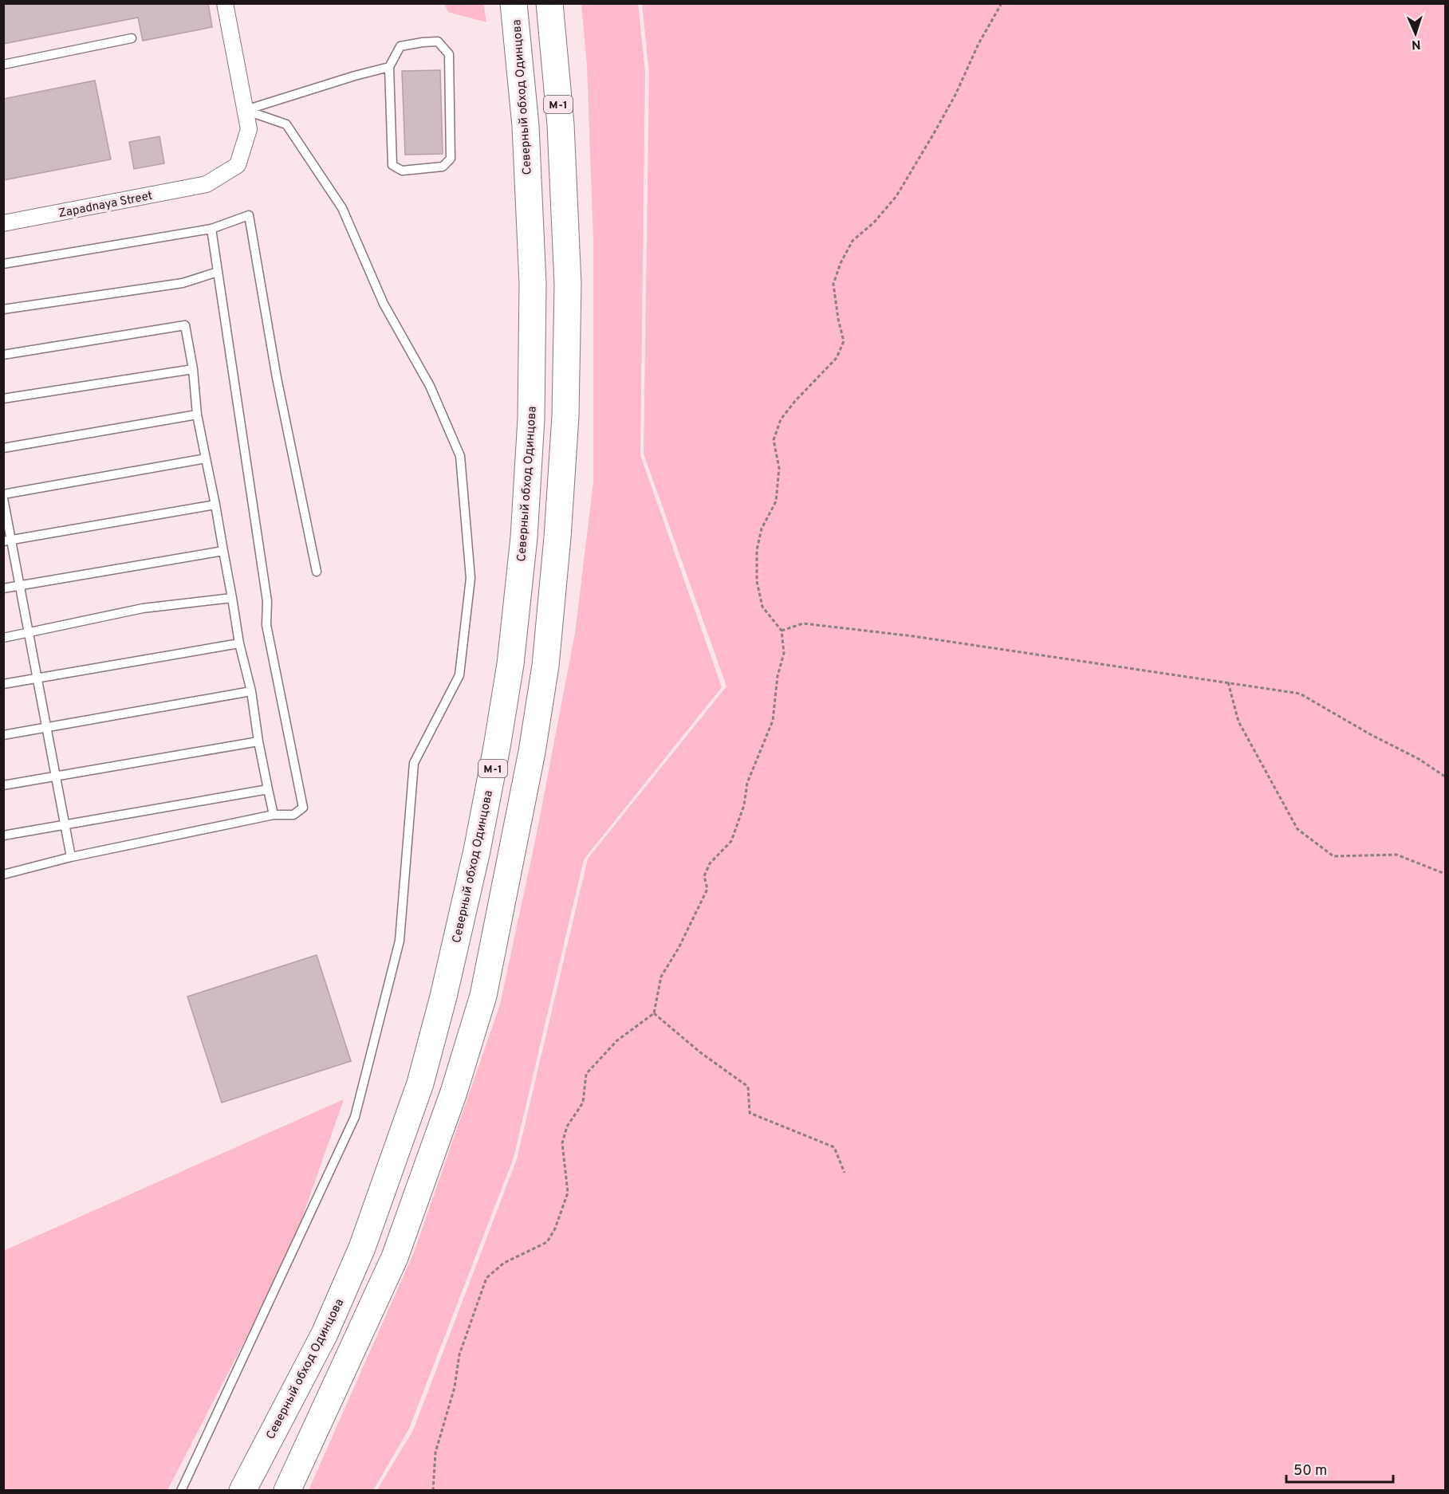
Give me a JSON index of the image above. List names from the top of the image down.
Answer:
{
  "streets": {
    "highway": ["Северный обход Одинцова", "М-1"],
    "street": ["Zapadnaya Street"]
  },
  "scale_bar": "50 m",
  "north": "bottom"
}
